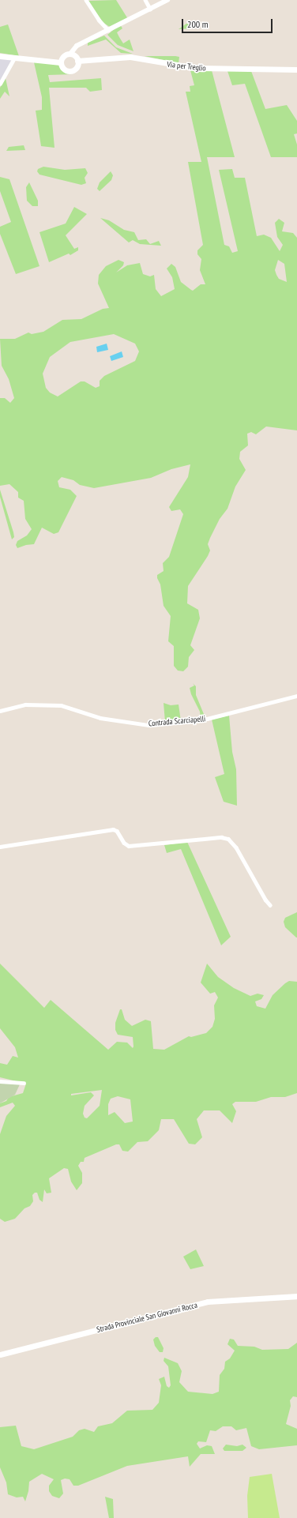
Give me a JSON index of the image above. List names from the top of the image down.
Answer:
{
  "streets": {
    "main road": ["Via per Treglio", "Strada Provinciale San Giovanni Rocca"],
    "street": ["Contrada Scarciapelli"]
  },
  "scale_bar": "200 m"
}
